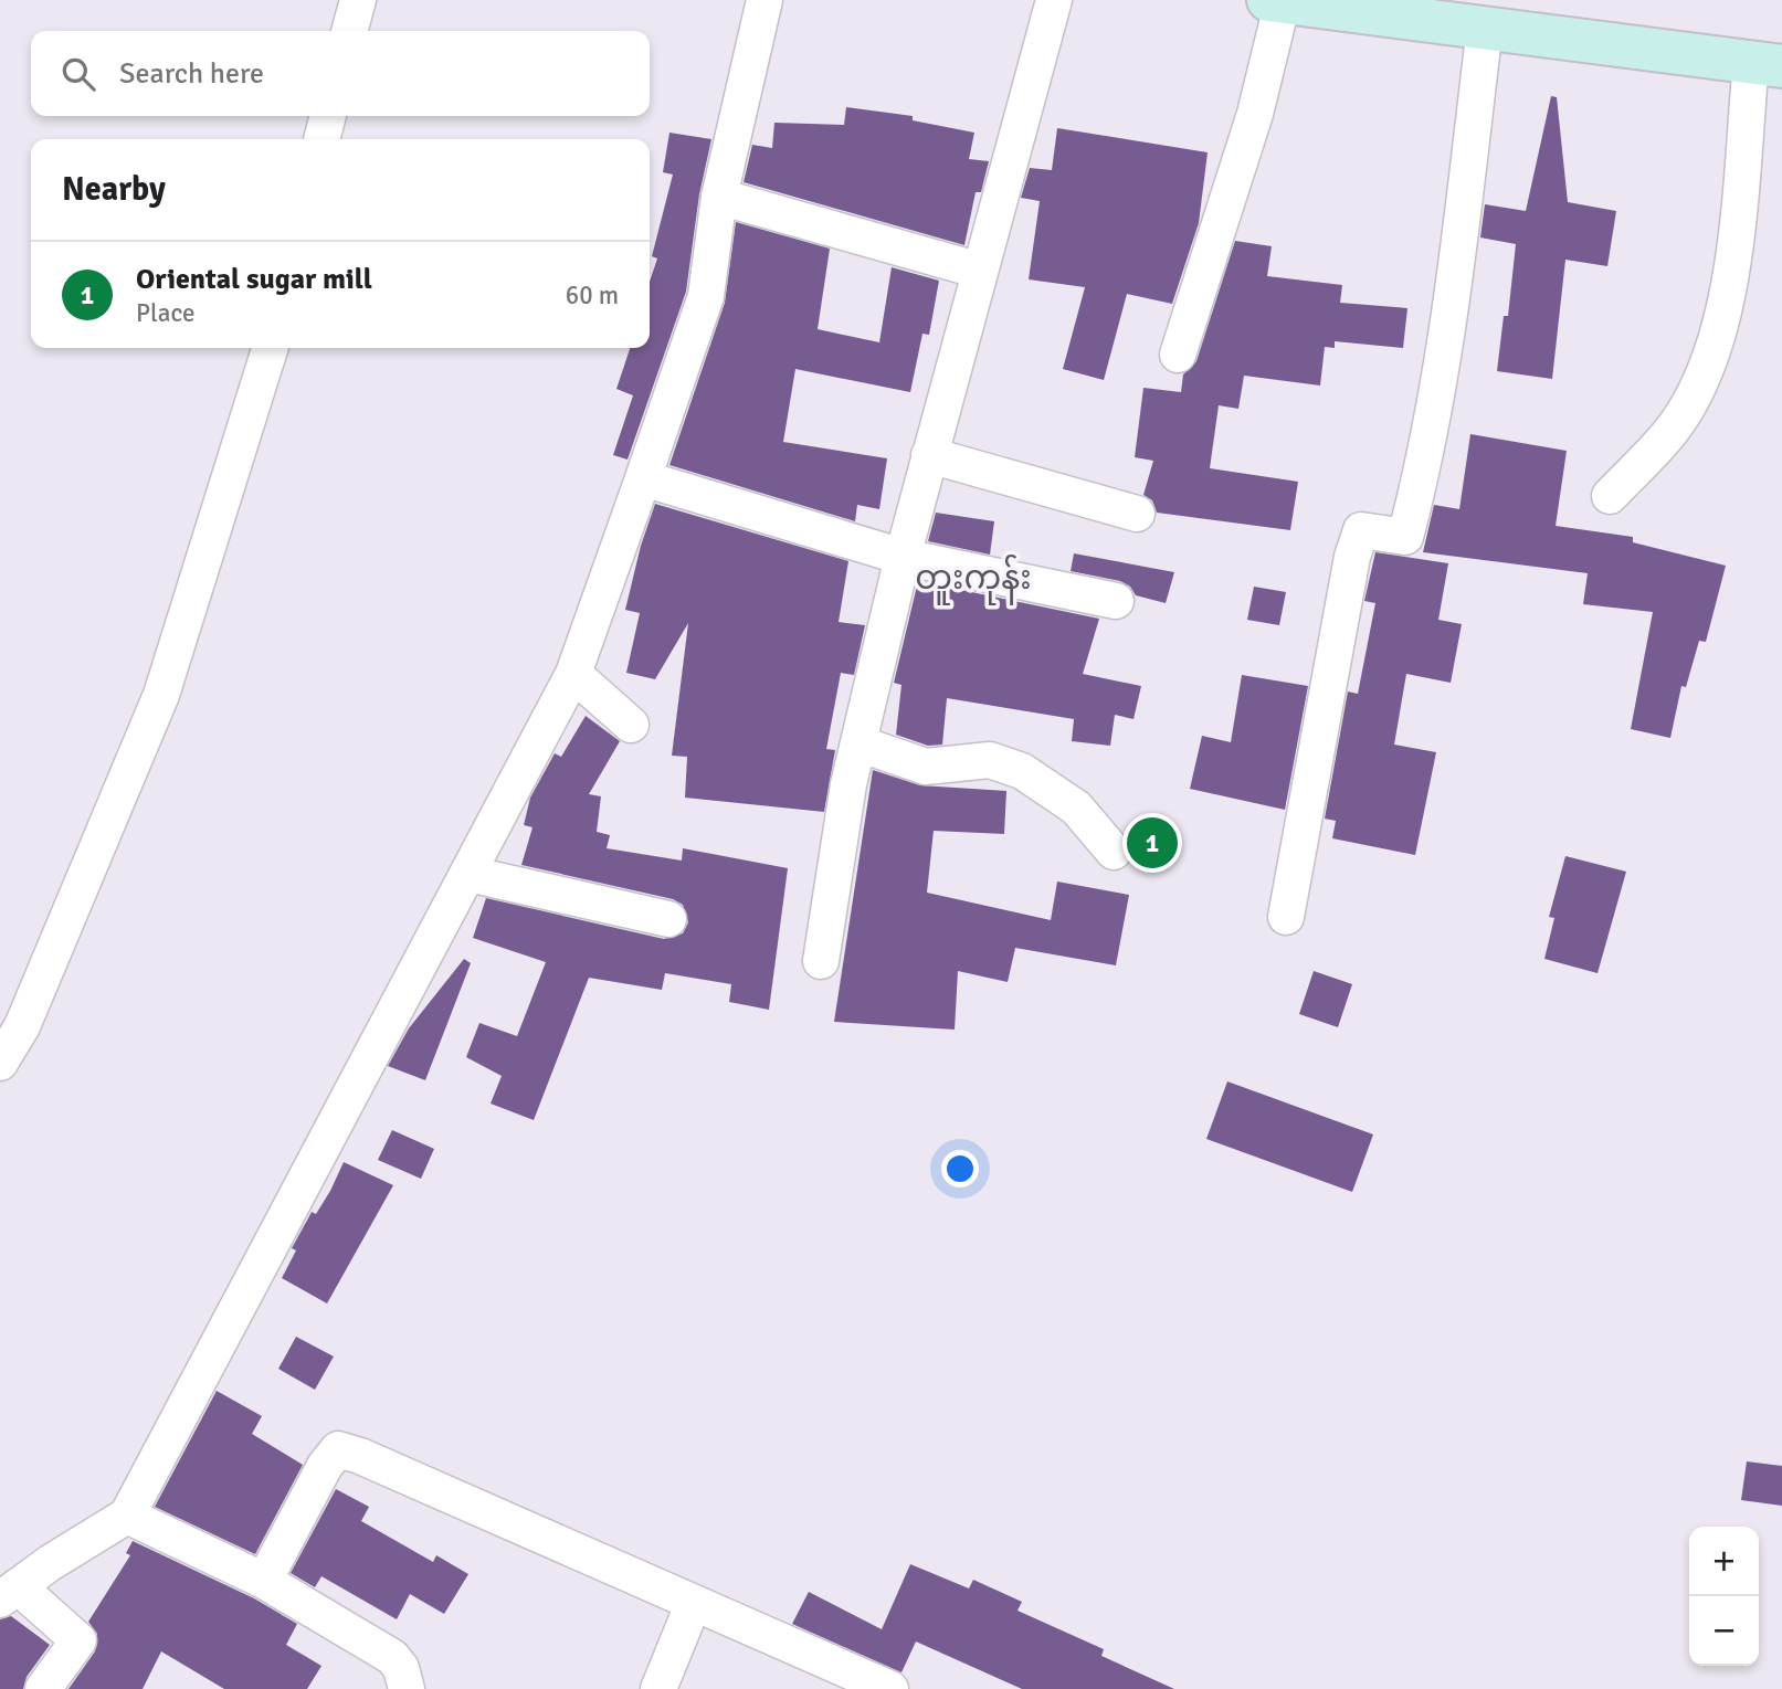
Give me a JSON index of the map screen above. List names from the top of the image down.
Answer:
{
  "districts": ["တူးကုန်း"],
  "page": {
    "search": "Search here",
    "heading": "Nearby",
    "list": [
      {
        "mark": "1",
        "name": "Oriental sugar mill",
        "note": "Place",
        "value": "60 m"
      }
    ],
    "pins": "1",
    "map_buttons": ["+", "−"]
  }
}
